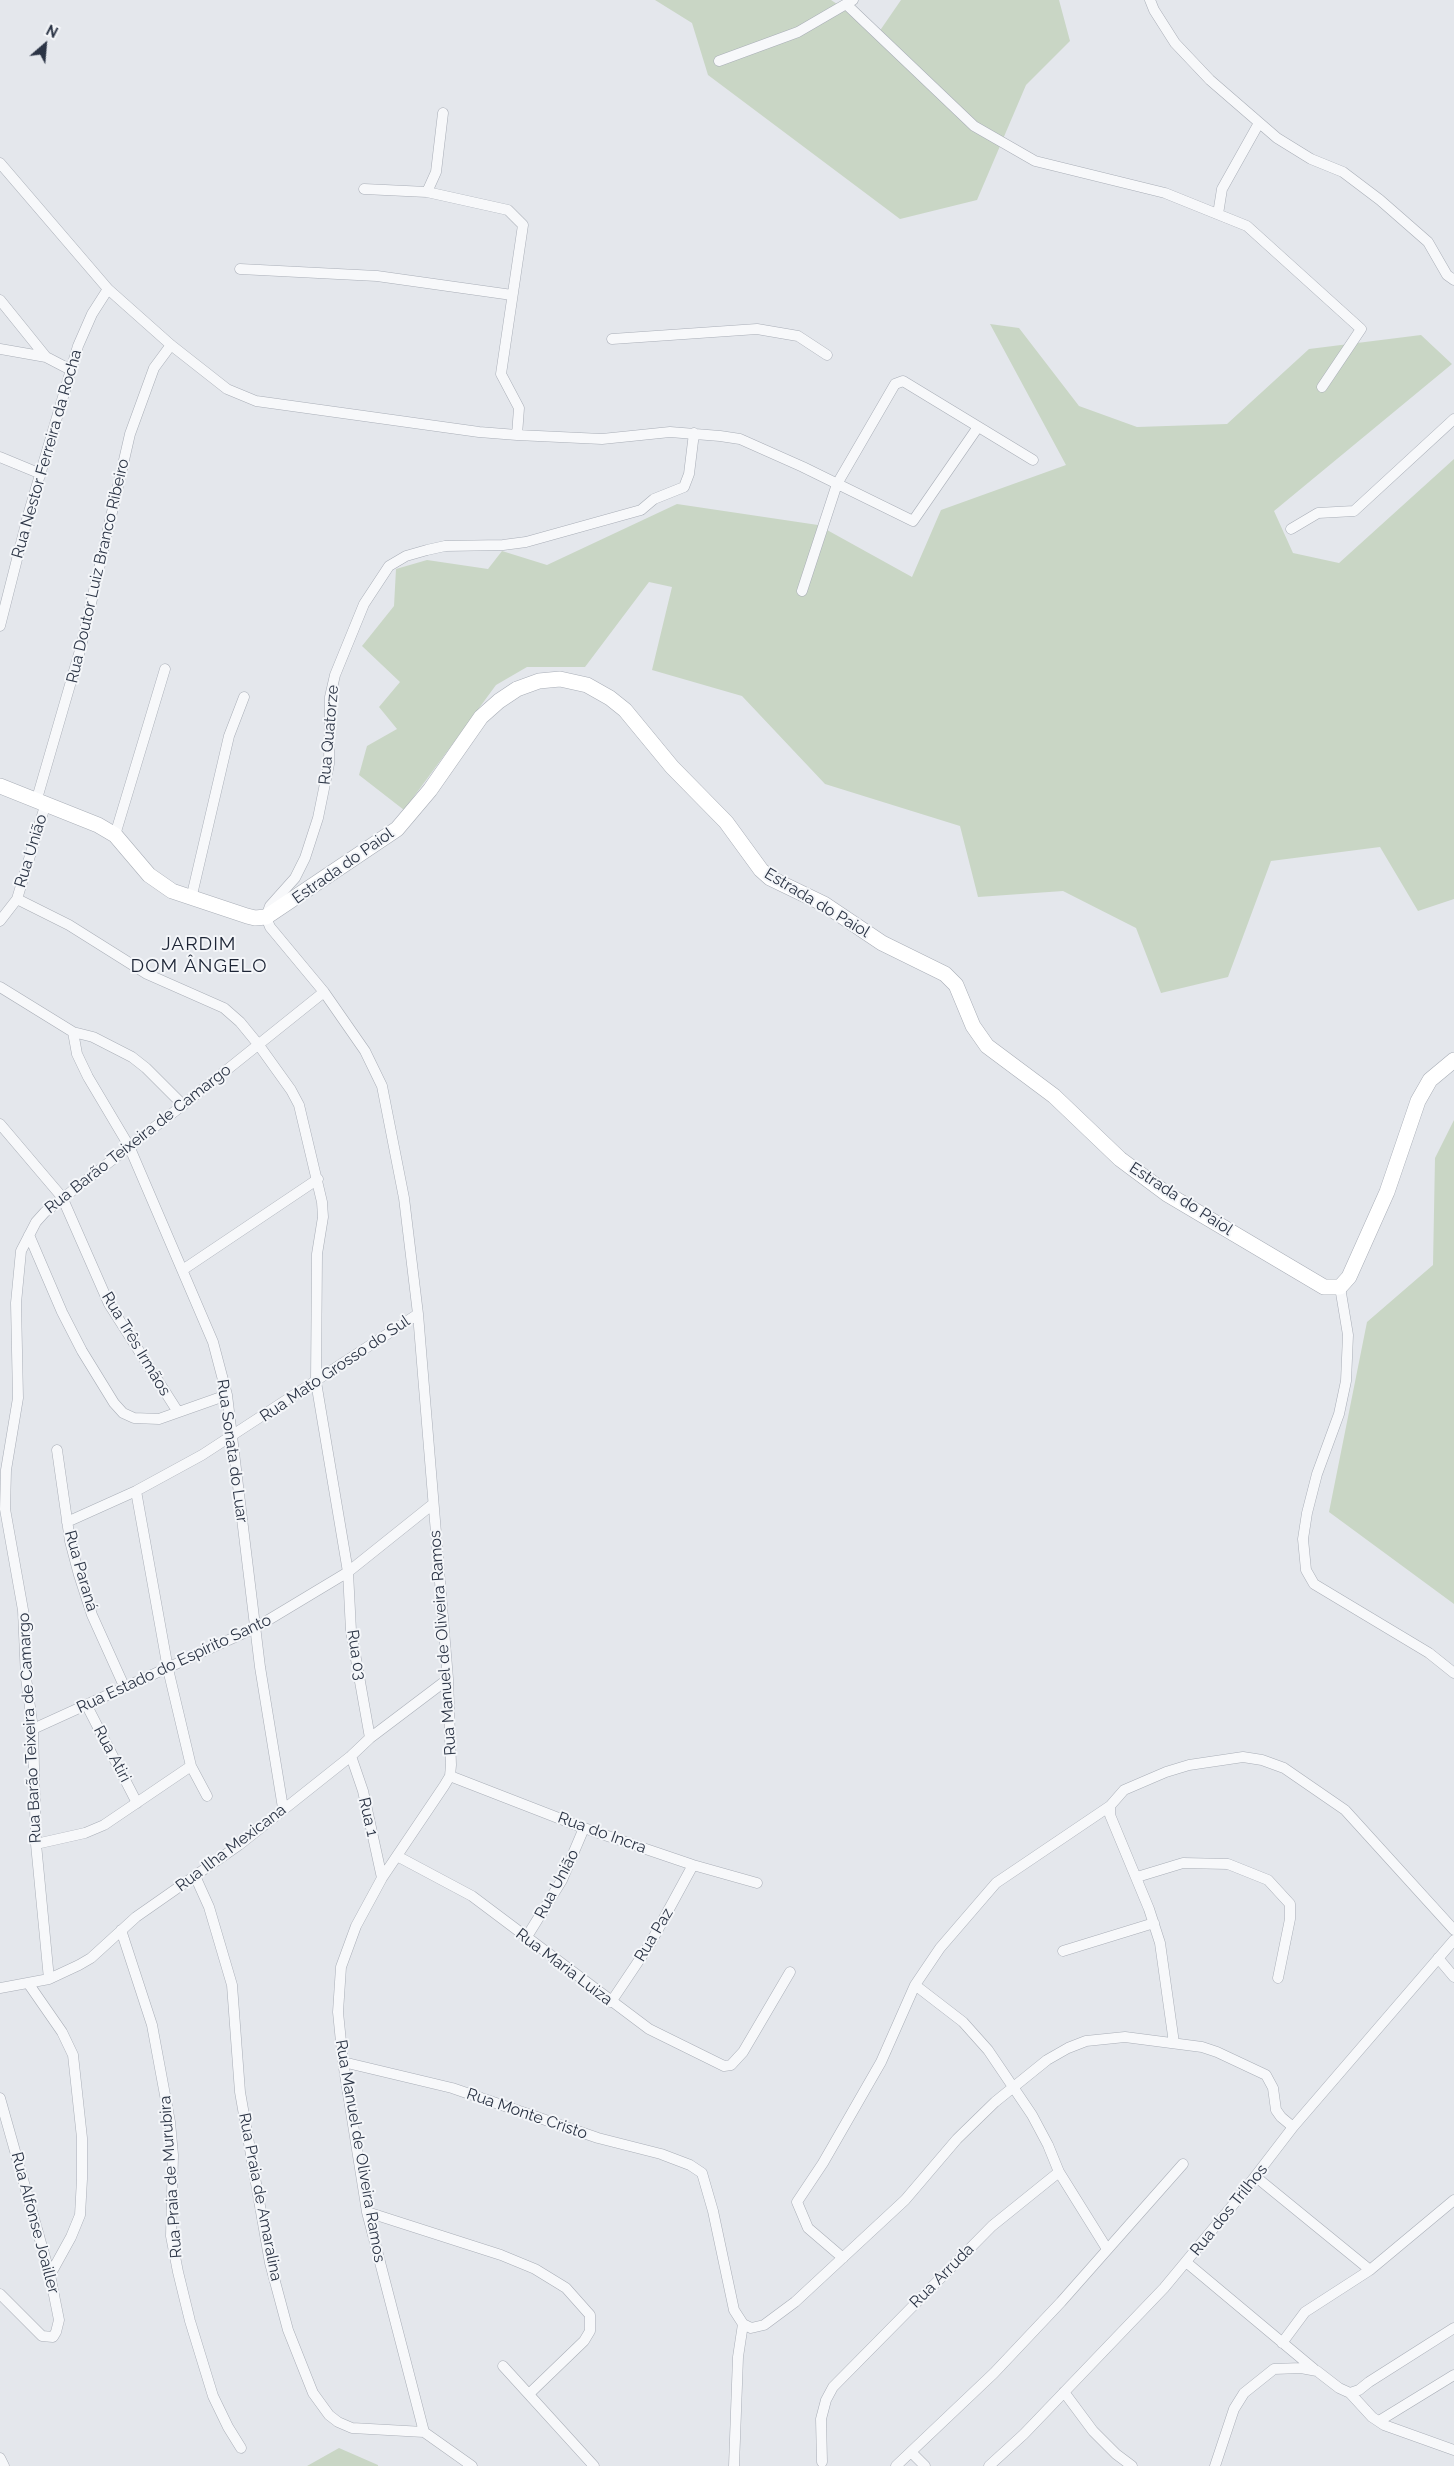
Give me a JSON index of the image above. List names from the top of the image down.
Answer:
{
  "streets": {
    "street": [
      "Rua Nestor Ferreira da Rocha",
      "Rua Doutor Luiz Branco Ribeiro",
      "Rua Quatorze",
      "Rua União",
      "Estrada do Paiol",
      "Rua Barão Teixeira de Camargo",
      "Rua Três Irmãos",
      "Rua Mato Grosso do Sul",
      "Rua Sonata do Luar",
      "Rua Paraná",
      "Rua Manuel de Oliveira Ramos",
      "Rua 03",
      "Rua Estado do Espírito Santo",
      "Rua Atiri",
      "Rua 1",
      "Rua do Incra",
      "Rua Ilha Mexicana",
      "Rua Paz",
      "Rua Maria Luiza",
      "Rua Monte Cristo",
      "Rua Praia de Murubira",
      "Rua Praia de Amaralina",
      "Rua dos Trilhos",
      "Rua Alfonse Joailler",
      "Rua Arruda"
    ]
  },
  "crossings": [
    ["Rua Doutor Luiz Branco Ribeiro", "Rua União"],
    ["Rua Quatorze", "Estrada do Paiol"],
    ["Rua Quatorze", "Rua Manuel de Oliveira Ramos"],
    ["Rua União", "Rua 03"],
    ["Rua União", "Rua do Incra"],
    ["Rua União", "Rua Maria Luiza"],
    ["Estrada do Paiol", "Rua Manuel de Oliveira Ramos"],
    ["Rua Barão Teixeira de Camargo", "Rua Três Irmãos"],
    ["Rua Barão Teixeira de Camargo", "Rua Sonata do Luar"],
    ["Rua Barão Teixeira de Camargo", "Rua Manuel de Oliveira Ramos"],
    ["Rua Barão Teixeira de Camargo", "Rua 03"],
    ["Rua Barão Teixeira de Camargo", "Rua Estado do Espírito Santo"],
    ["Rua Barão Teixeira de Camargo", "Rua Ilha Mexicana"],
    ["Rua Mato Grosso do Sul", "Rua Sonata do Luar"],
    ["Rua Mato Grosso do Sul", "Rua Paraná"],
    ["Rua Mato Grosso do Sul", "Rua Manuel de Oliveira Ramos"],
    ["Rua Mato Grosso do Sul", "Rua 03"],
    ["Rua Sonata do Luar", "Rua Estado do Espírito Santo"],
    ["Rua Sonata do Luar", "Rua Ilha Mexicana"],
    ["Rua Paraná", "Rua Estado do Espírito Santo"],
    ["Rua Manuel de Oliveira Ramos", "Rua Estado do Espírito Santo"],
    ["Rua Manuel de Oliveira Ramos", "Rua 1"],
    ["Rua Manuel de Oliveira Ramos", "Rua do Incra"],
    ["Rua Manuel de Oliveira Ramos", "Rua Ilha Mexicana"],
    ["Rua Manuel de Oliveira Ramos", "Rua Maria Luiza"],
    ["Rua Manuel de Oliveira Ramos", "Rua Monte Cristo"],
    ["Rua Manuel de Oliveira Ramos", "Rua Praia de Amaralina"],
    ["Rua 03", "Rua Estado do Espírito Santo"],
    ["Rua 03", "Rua Ilha Mexicana"],
    ["Rua Estado do Espírito Santo", "Rua Atiri"],
    ["Rua 1", "Rua Ilha Mexicana"],
    ["Rua do Incra", "Rua Paz"],
    ["Rua Ilha Mexicana", "Rua Praia de Murubira"],
    ["Rua Ilha Mexicana", "Rua Praia de Amaralina"],
    ["Rua Paz", "Rua Maria Luiza"]
  ],
  "districts": ["JARDIM DOM ÂNGELO"],
  "north": "top right"
}
